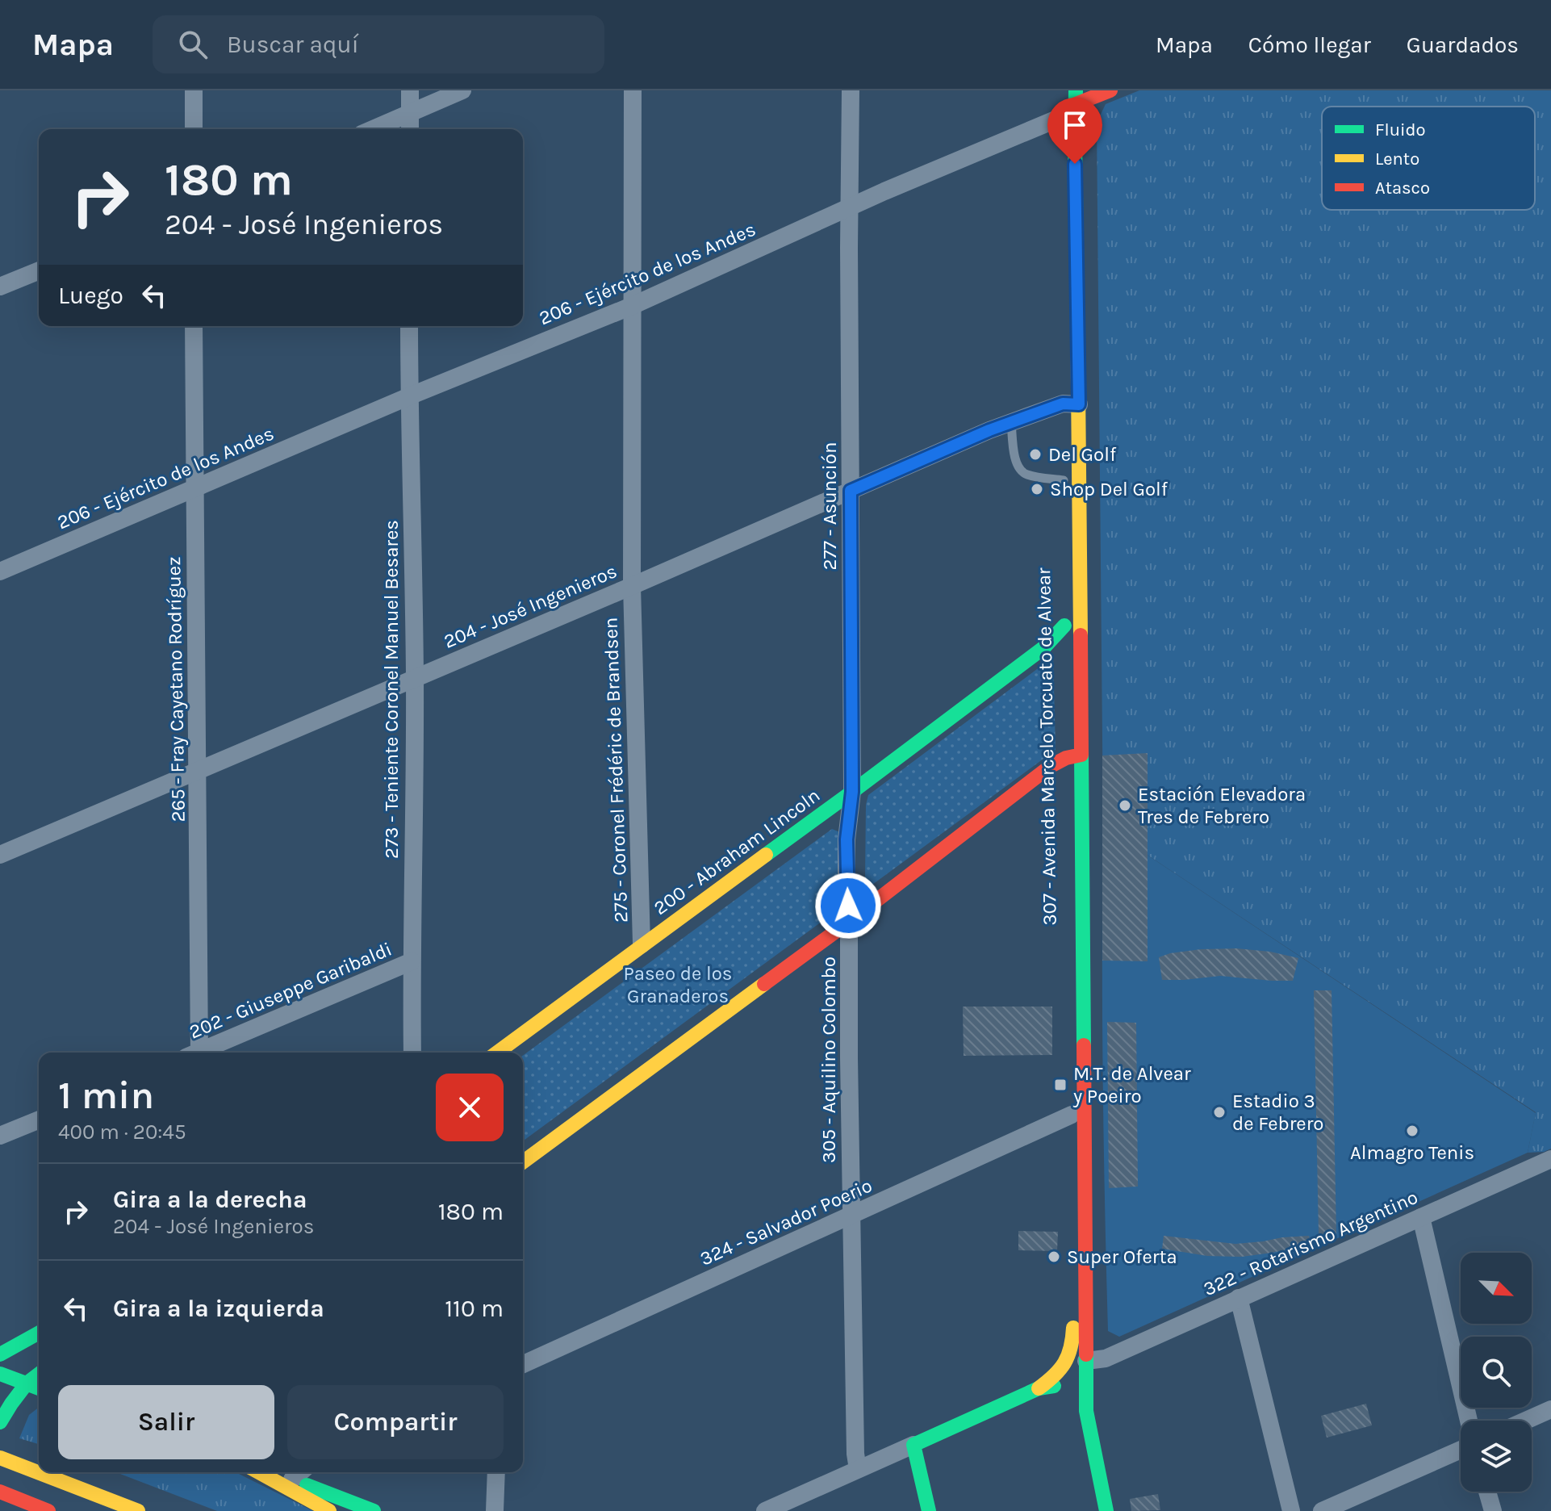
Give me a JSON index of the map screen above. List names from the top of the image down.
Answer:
{
  "streets": {
    "main road": ["307 - Avenida Marcelo Torcuato de Alvear", "200 - Abraham Lincoln"],
    "street": [
      "206 - Ejército de los Andes",
      "277 - Asunción",
      "204 - José Ingenieros",
      "265 - Fray Cayetano Rodríguez",
      "273 - Teniente Coronel Manuel Besares",
      "275 - Coronel Frédéric de Brandsen",
      "202 - Giuseppe Garibaldi",
      "305 - Aquilino Colombo",
      "324 - Salvador Poerio",
      "322 - Rotarismo Argentino"
    ]
  },
  "crossings": [
    ["206 - Ejército de los Andes", "277 - Asunción"],
    ["206 - Ejército de los Andes", "265 - Fray Cayetano Rodríguez"],
    ["206 - Ejército de los Andes", "273 - Teniente Coronel Manuel Besares"],
    ["206 - Ejército de los Andes", "275 - Coronel Frédéric de Brandsen"],
    ["277 - Asunción", "204 - José Ingenieros"],
    ["277 - Asunción", "200 - Abraham Lincoln"],
    ["277 - Asunción", "305 - Aquilino Colombo"],
    ["204 - José Ingenieros", "265 - Fray Cayetano Rodríguez"],
    ["204 - José Ingenieros", "273 - Teniente Coronel Manuel Besares"],
    ["204 - José Ingenieros", "307 - Avenida Marcelo Torcuato de Alvear"],
    ["204 - José Ingenieros", "275 - Coronel Frédéric de Brandsen"],
    ["273 - Teniente Coronel Manuel Besares", "202 - Giuseppe Garibaldi"],
    ["307 - Avenida Marcelo Torcuato de Alvear", "200 - Abraham Lincoln"],
    ["307 - Avenida Marcelo Torcuato de Alvear", "324 - Salvador Poerio"],
    ["307 - Avenida Marcelo Torcuato de Alvear", "322 - Rotarismo Argentino"],
    ["275 - Coronel Frédéric de Brandsen", "200 - Abraham Lincoln"],
    ["305 - Aquilino Colombo", "324 - Salvador Poerio"]
  ],
  "parks": ["Paseo de los Granaderos"],
  "places": {
    "other": [
      "Del Golf",
      "Shop Del Golf",
      "Estación Elevadora Tres de Febrero",
      "Estadio 3 de Febrero",
      "Almagro Tenis",
      "Super Oferta"
    ],
    "transit": ["M.T. de Alvear y Poeiro"]
  },
  "legend": ["Fluido", "Lento", "Atasco"],
  "north": "bottom right",
  "page": {
    "header": "Mapa",
    "search": "Buscar aquí",
    "nav": ["Mapa", "Cómo llegar", "Guardados"],
    "turn": ["180 m", "204 - José Ingenieros"],
    "then": "Luego",
    "heading": ["1 min", "400 m · 20:45"],
    "list": [
      {
        "name": "Gira a la derecha",
        "note": "204 - José Ingenieros",
        "value": "180 m"
      },
      {
        "name": "Gira a la izquierda",
        "value": "110 m"
      }
    ],
    "buttons": ["Salir", "Compartir"]
  }
}
